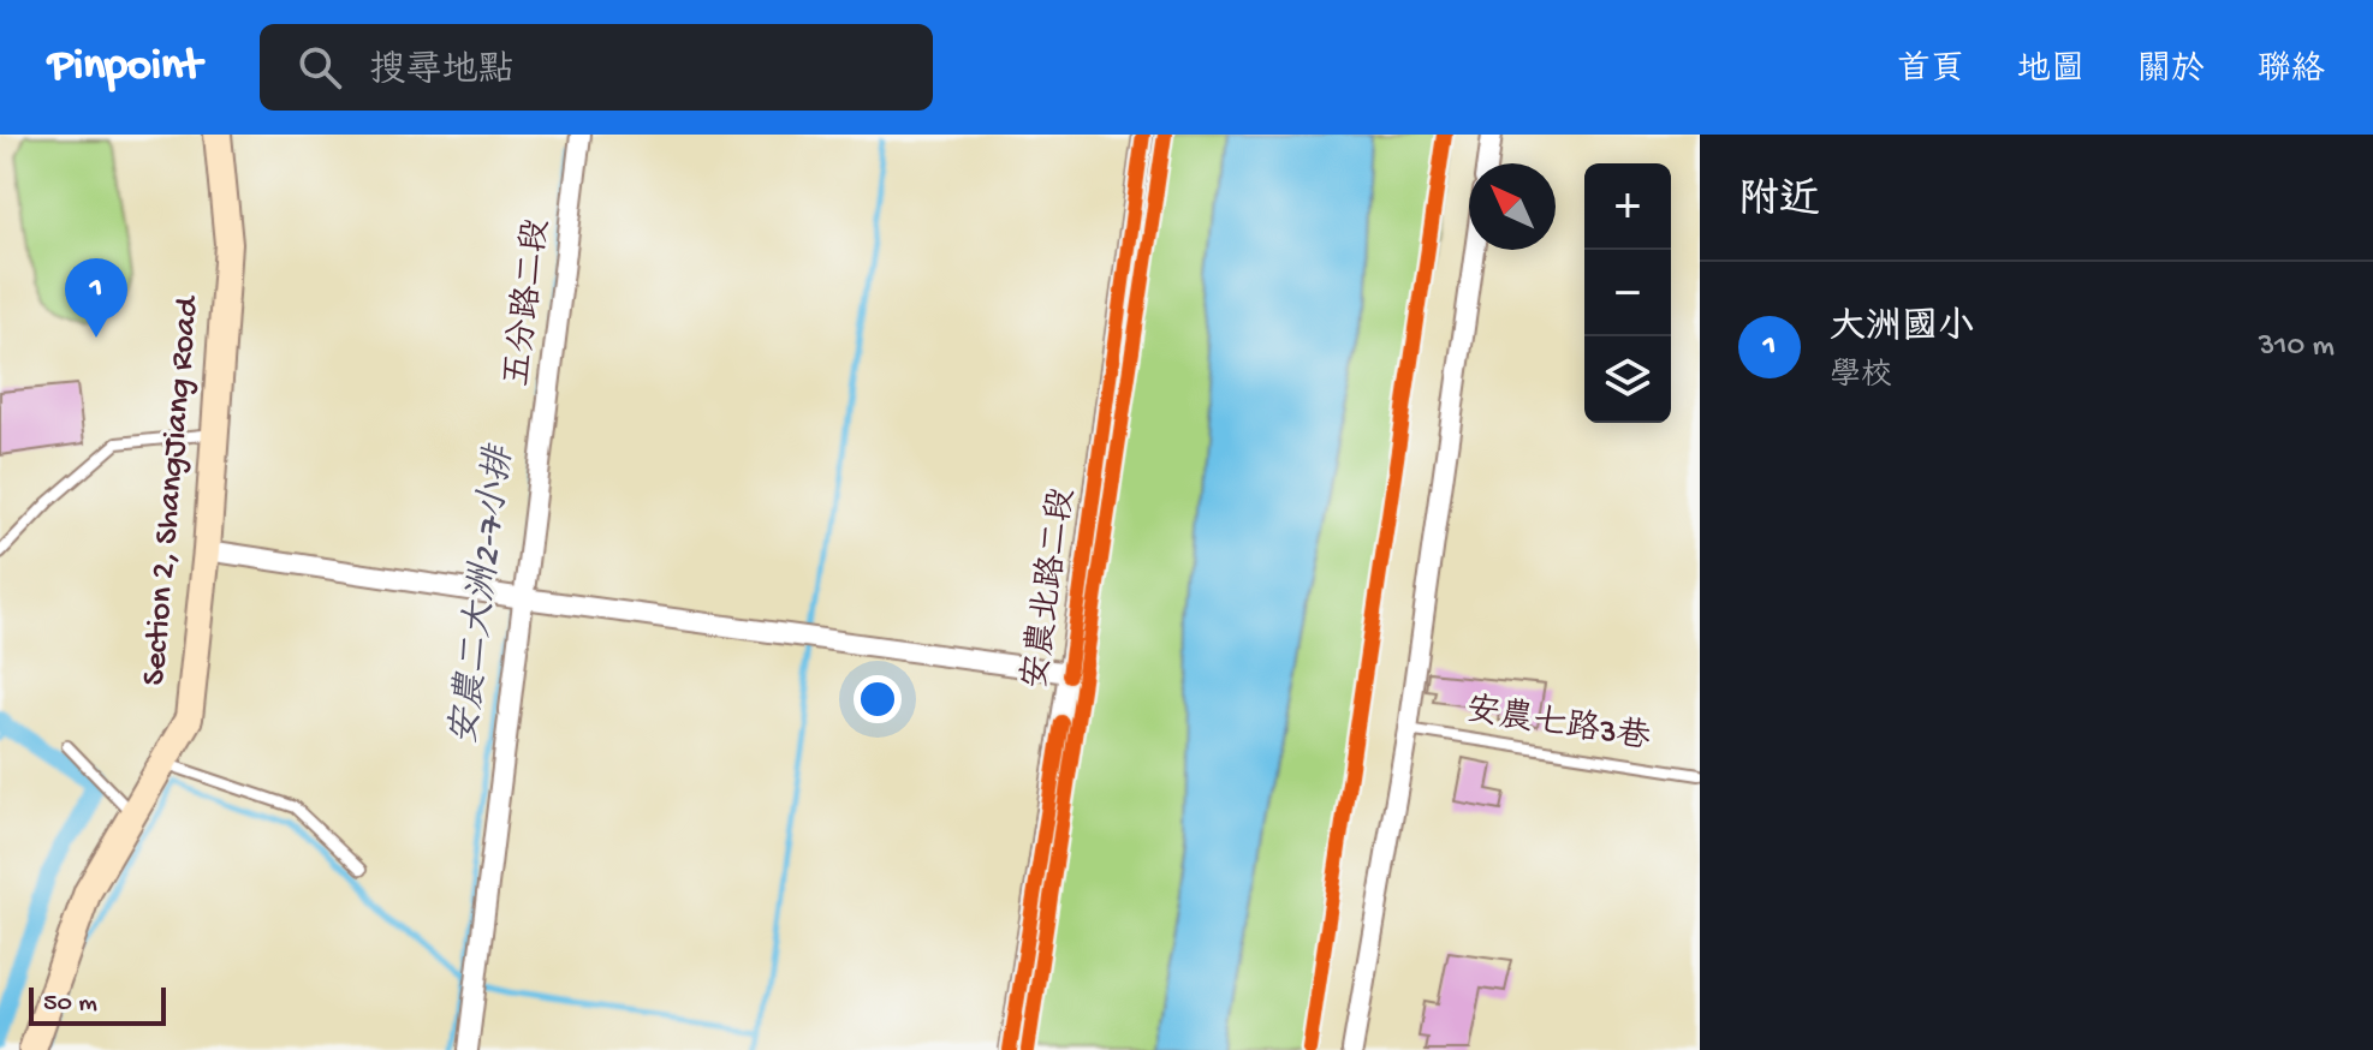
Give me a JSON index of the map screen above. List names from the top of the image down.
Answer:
{
  "streets": {
    "main road": ["Section 2, ShangJiang Road"],
    "street": ["五分路二段", "安農北路二段"],
    "lane": ["安農七路3巷"]
  },
  "water": ["安農二大洲2-7小排"],
  "scale_bar": "50 m",
  "north": "top left",
  "page": {
    "header": "Pinpoint",
    "search": "搜尋地點",
    "nav": [
      "首頁",
      "地圖",
      "關於",
      "聯絡"
    ],
    "heading": "附近",
    "map_buttons": ["+", "−"],
    "pins": "1",
    "list": [
      {
        "mark": "1",
        "name": "大洲國小",
        "note": "學校",
        "value": "310 m"
      }
    ],
    "scale": "50 m"
  }
}
